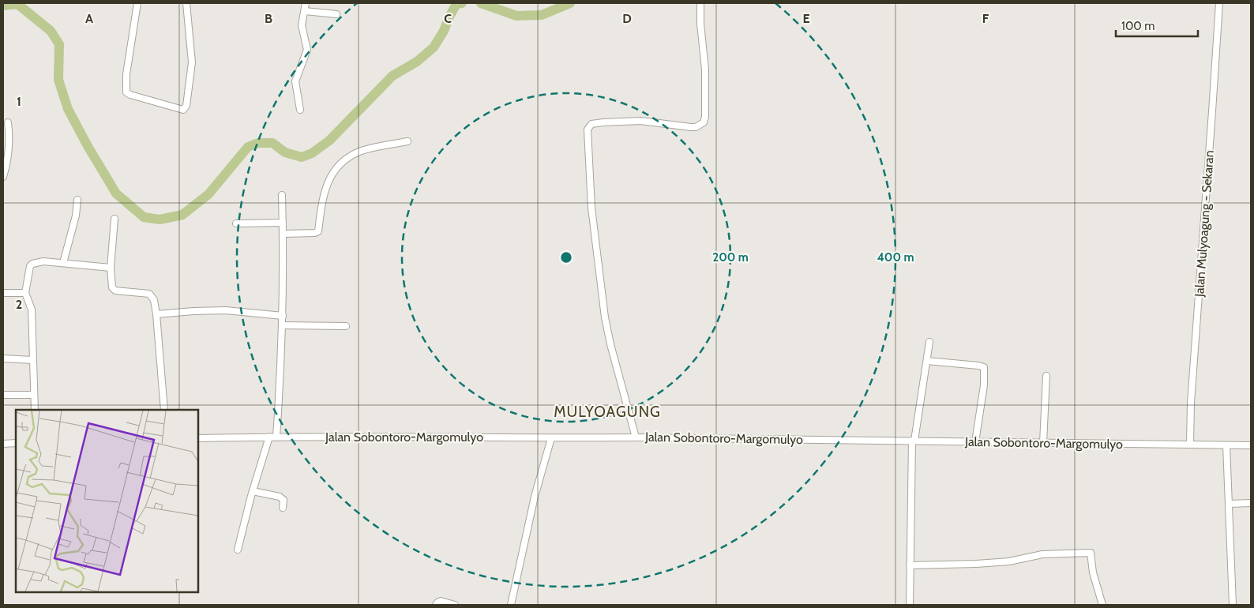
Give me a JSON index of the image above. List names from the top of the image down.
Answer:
{
  "streets": {
    "street": ["Jalan Mulyoagung - Sekaran", "Jalan Sobontoro-Margomulyo"]
  },
  "crossings": [
    ["Jalan Mulyoagung - Sekaran", "Jalan Sobontoro-Margomulyo"]
  ],
  "districts": ["MULYOAGUNG"],
  "scale_bar": "100 m",
  "grid": {
    "columns": [
      "A",
      "B",
      "C",
      "D",
      "E",
      "F"
    ],
    "rows": ["1", "2"]
  },
  "rings": ["200 m", "400 m"]
}
